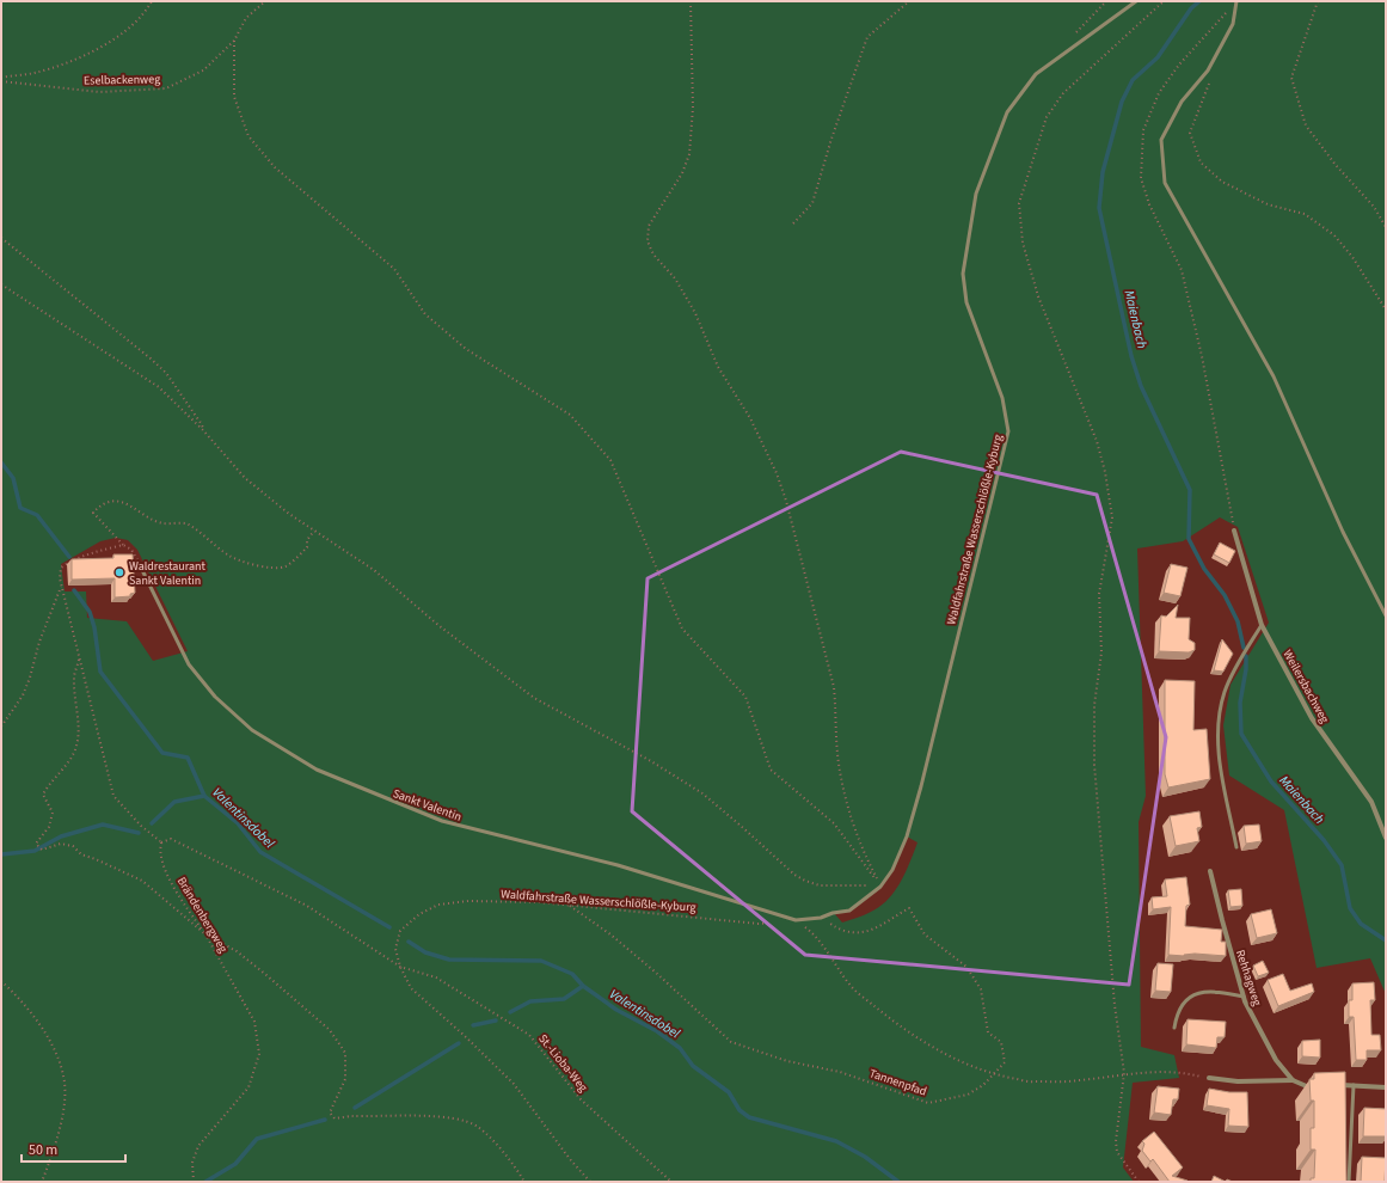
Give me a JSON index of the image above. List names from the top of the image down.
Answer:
{
  "streets": {
    "street": ["Weilersbachweg", "Rehhagweg"],
    "lane": ["Waldfahrstraße Wasserschlößle-Kyburg", "Sankt Valentin"],
    "path": [
      "Eselbackenweg",
      "Brändenbergweg",
      "St.-Lioba-Weg",
      "Tannenpfad"
    ]
  },
  "crossings": [
    ["Waldfahrstraße Wasserschlößle-Kyburg", "Sankt Valentin"],
    ["Waldfahrstraße Wasserschlößle-Kyburg", "St.-Lioba-Weg"],
    ["Waldfahrstraße Wasserschlößle-Kyburg", "Tannenpfad"]
  ],
  "water": ["Maienbach", "Valentinsdobel"],
  "places": ["Waldrestaurant Sankt Valentin"],
  "scale_bar": "50 m"
}
